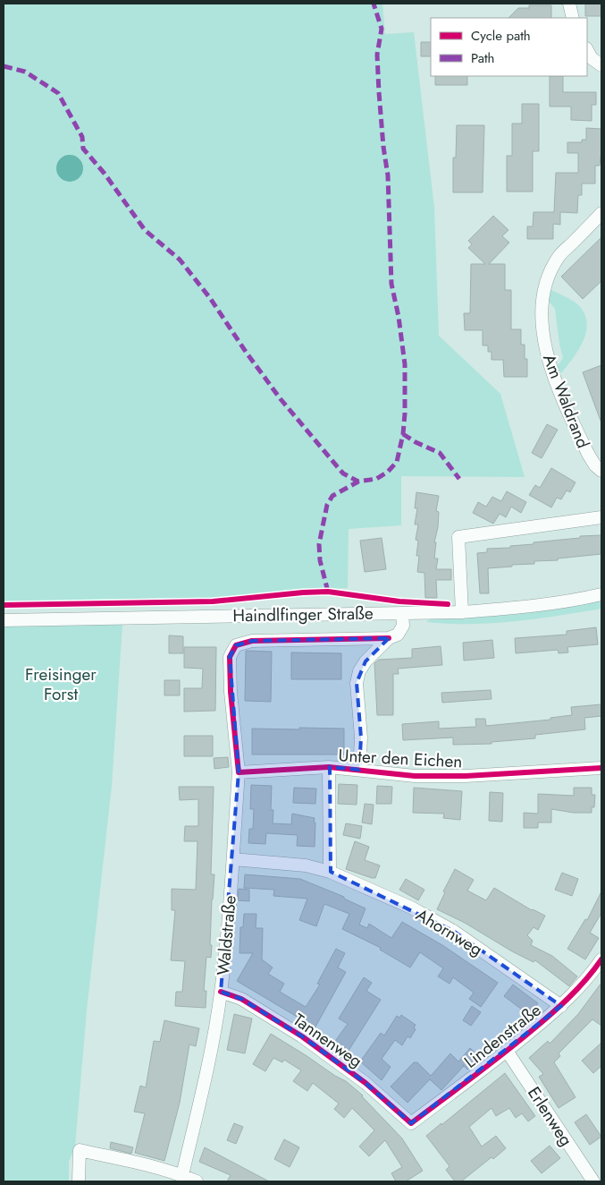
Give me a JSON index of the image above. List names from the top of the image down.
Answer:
{
  "streets": {
    "street": [
      "Am Waldrand",
      "Haindlfinger Straße",
      "Unter den Eichen",
      "Ahornweg",
      "Waldstraße",
      "Lindenstraße",
      "Tannenweg",
      "Erlenweg"
    ]
  },
  "crossings": [
    ["Unter den Eichen", "Waldstraße"],
    ["Ahornweg", "Waldstraße"],
    ["Ahornweg", "Lindenstraße"],
    ["Waldstraße", "Tannenweg"],
    ["Lindenstraße", "Tannenweg"],
    ["Lindenstraße", "Erlenweg"]
  ],
  "parks": ["Freisinger Forst"],
  "legend": ["Cycle path", "Path"]
}
